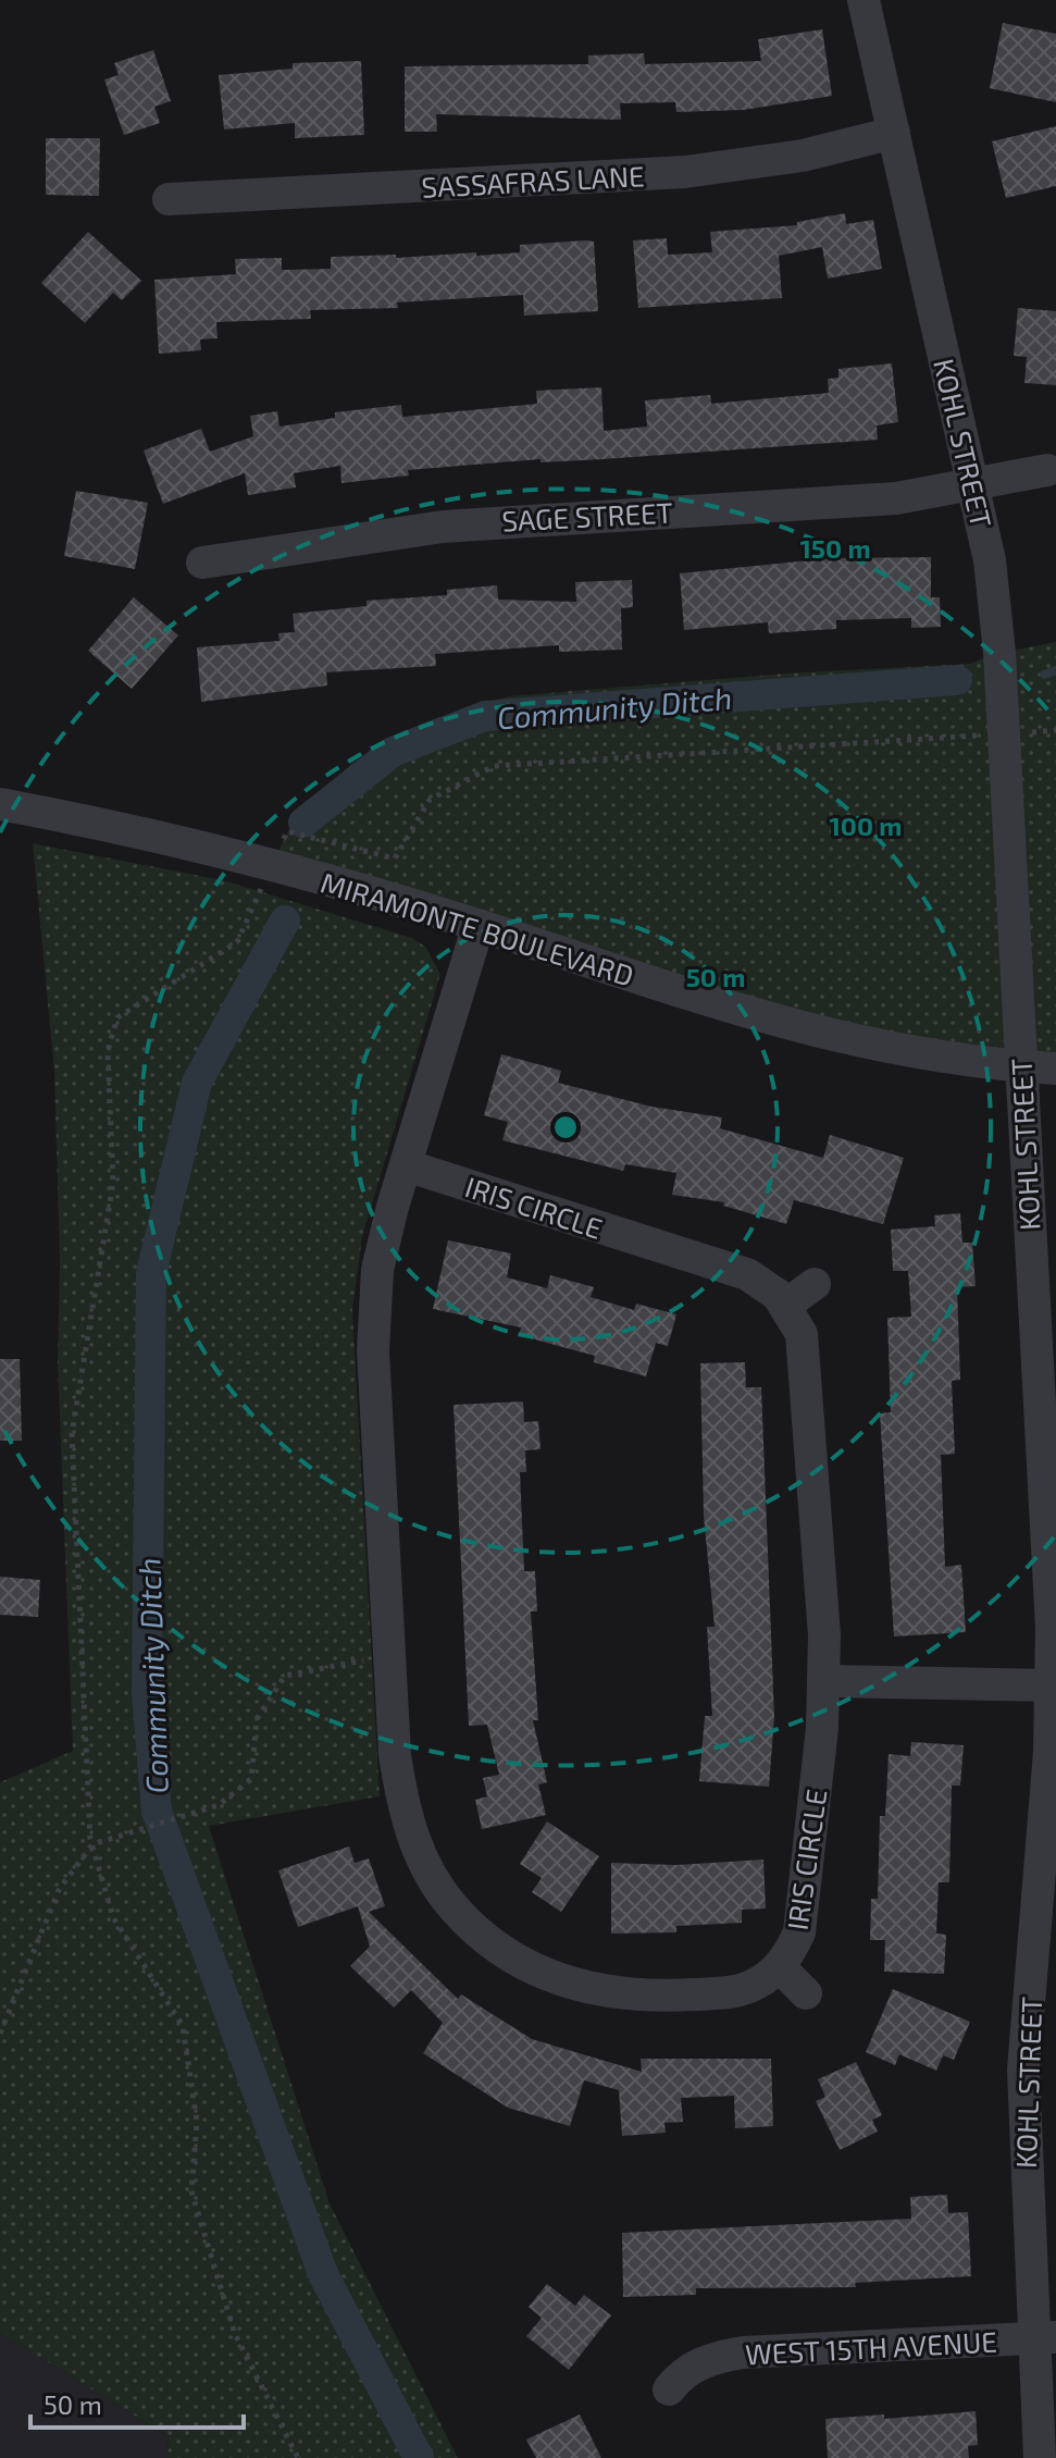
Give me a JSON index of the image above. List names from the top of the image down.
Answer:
{
  "streets": {
    "street": [
      "SASSAFRAS LANE",
      "KOHL STREET",
      "SAGE STREET",
      "MIRAMONTE BOULEVARD",
      "IRIS CIRCLE",
      "WEST 15TH AVENUE"
    ]
  },
  "crossings": [
    ["SASSAFRAS LANE", "KOHL STREET"],
    ["KOHL STREET", "SAGE STREET"],
    ["KOHL STREET", "MIRAMONTE BOULEVARD"],
    ["KOHL STREET", "WEST 15TH AVENUE"],
    ["MIRAMONTE BOULEVARD", "IRIS CIRCLE"]
  ],
  "water": ["Community Ditch"],
  "scale_bar": "50 m",
  "rings": ["150 m", "100 m", "50 m"]
}
